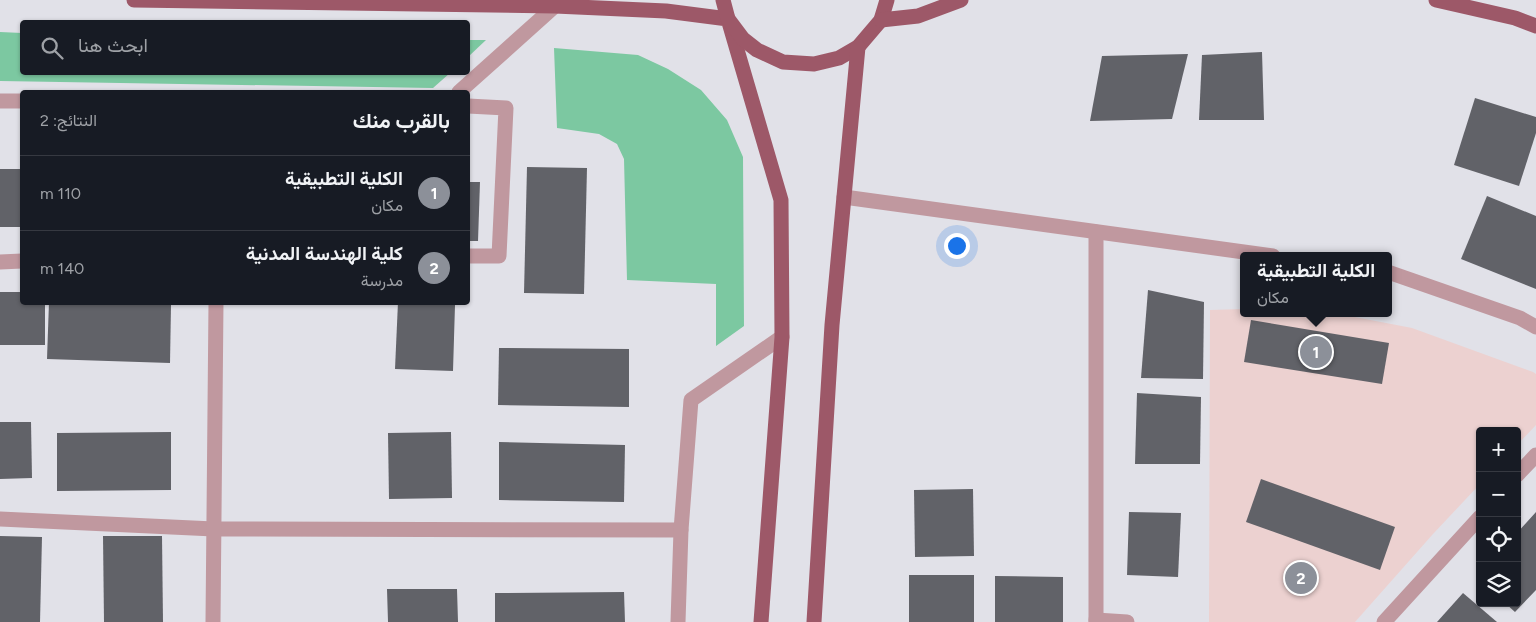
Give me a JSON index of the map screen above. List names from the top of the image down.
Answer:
{
  "page": {
    "search": "ابحث هنا",
    "heading": ["بالقرب منك", "النتائج: 2"],
    "list": [
      {
        "mark": "1",
        "name": "الكلية التطبيقية",
        "note": "مكان",
        "value": "110 m"
      },
      {
        "mark": "2",
        "name": "كلية الهندسة المدنية",
        "note": "مدرسة",
        "value": "140 m"
      }
    ],
    "popup": ["الكلية التطبيقية", "مكان"],
    "pins": ["1", "2"],
    "map_buttons": ["+", "−"]
  }
}
